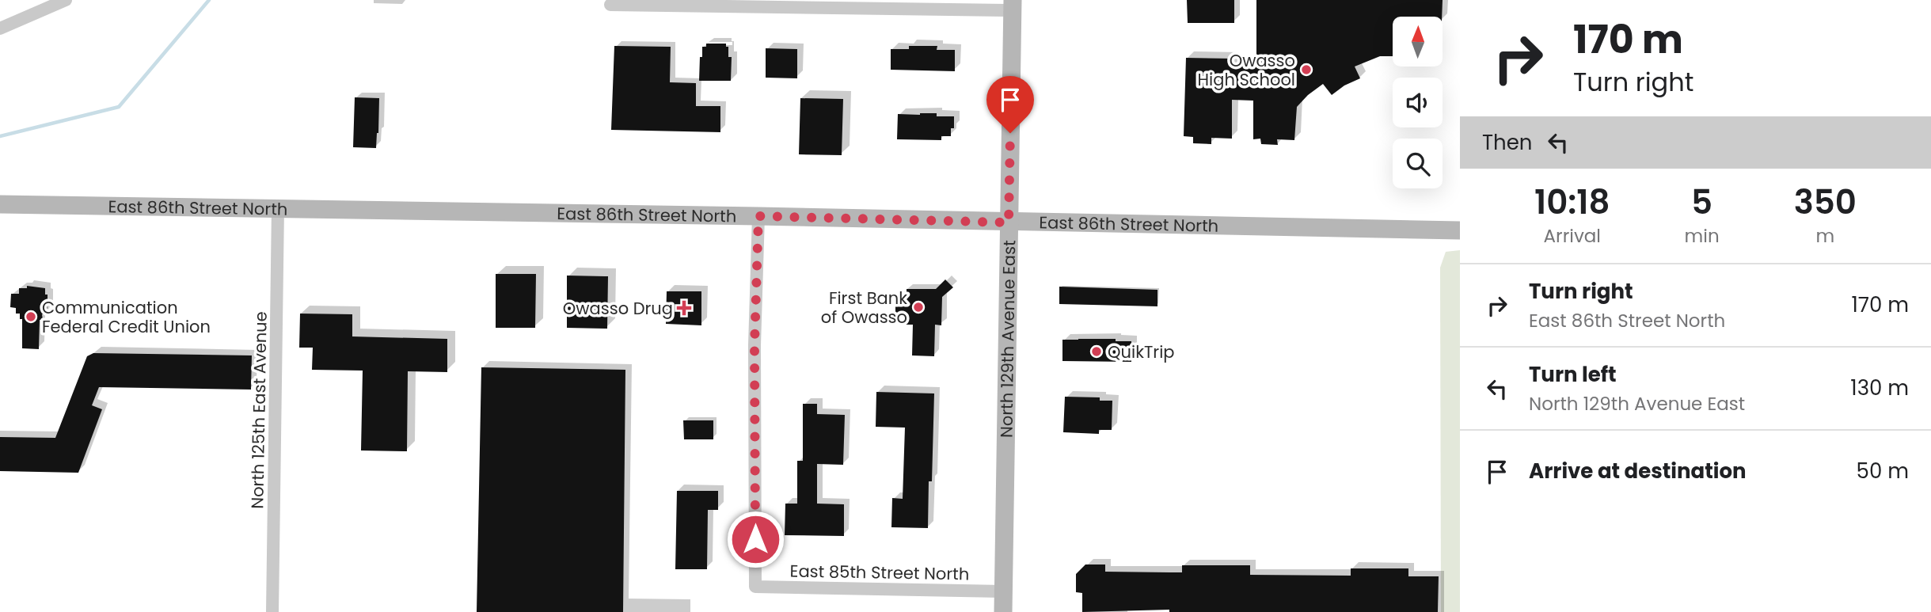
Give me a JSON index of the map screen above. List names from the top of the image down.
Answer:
{
  "streets": {
    "main road": ["East 86th Street North", "North 129th Avenue East"],
    "street": ["North 125th East Avenue", "East 85th Street North"]
  },
  "crossings": [
    ["East 86th Street North", "North 129th Avenue East"],
    ["East 86th Street North", "North 125th East Avenue"],
    ["East 86th Street North", "East 85th Street North"],
    ["North 129th Avenue East", "East 85th Street North"]
  ],
  "places": {
    "other": [
      "Owasso High School",
      "First Bank of Owasso",
      "Communication Federal Credit Union",
      "QuikTrip"
    ],
    "health": ["Owasso Drug"]
  },
  "north": "top",
  "page": {
    "turn": ["170 m", "Turn right"],
    "then": "Then",
    "eta": [
      "10:18",
      "Arrival",
      "5",
      "min",
      "350",
      "m"
    ],
    "list": [
      {
        "name": "Turn right",
        "note": "East 86th Street North",
        "value": "170 m"
      },
      {
        "name": "Turn left",
        "note": "North 129th Avenue East",
        "value": "130 m"
      },
      {
        "name": "Arrive at destination",
        "value": "50 m"
      }
    ]
  }
}
